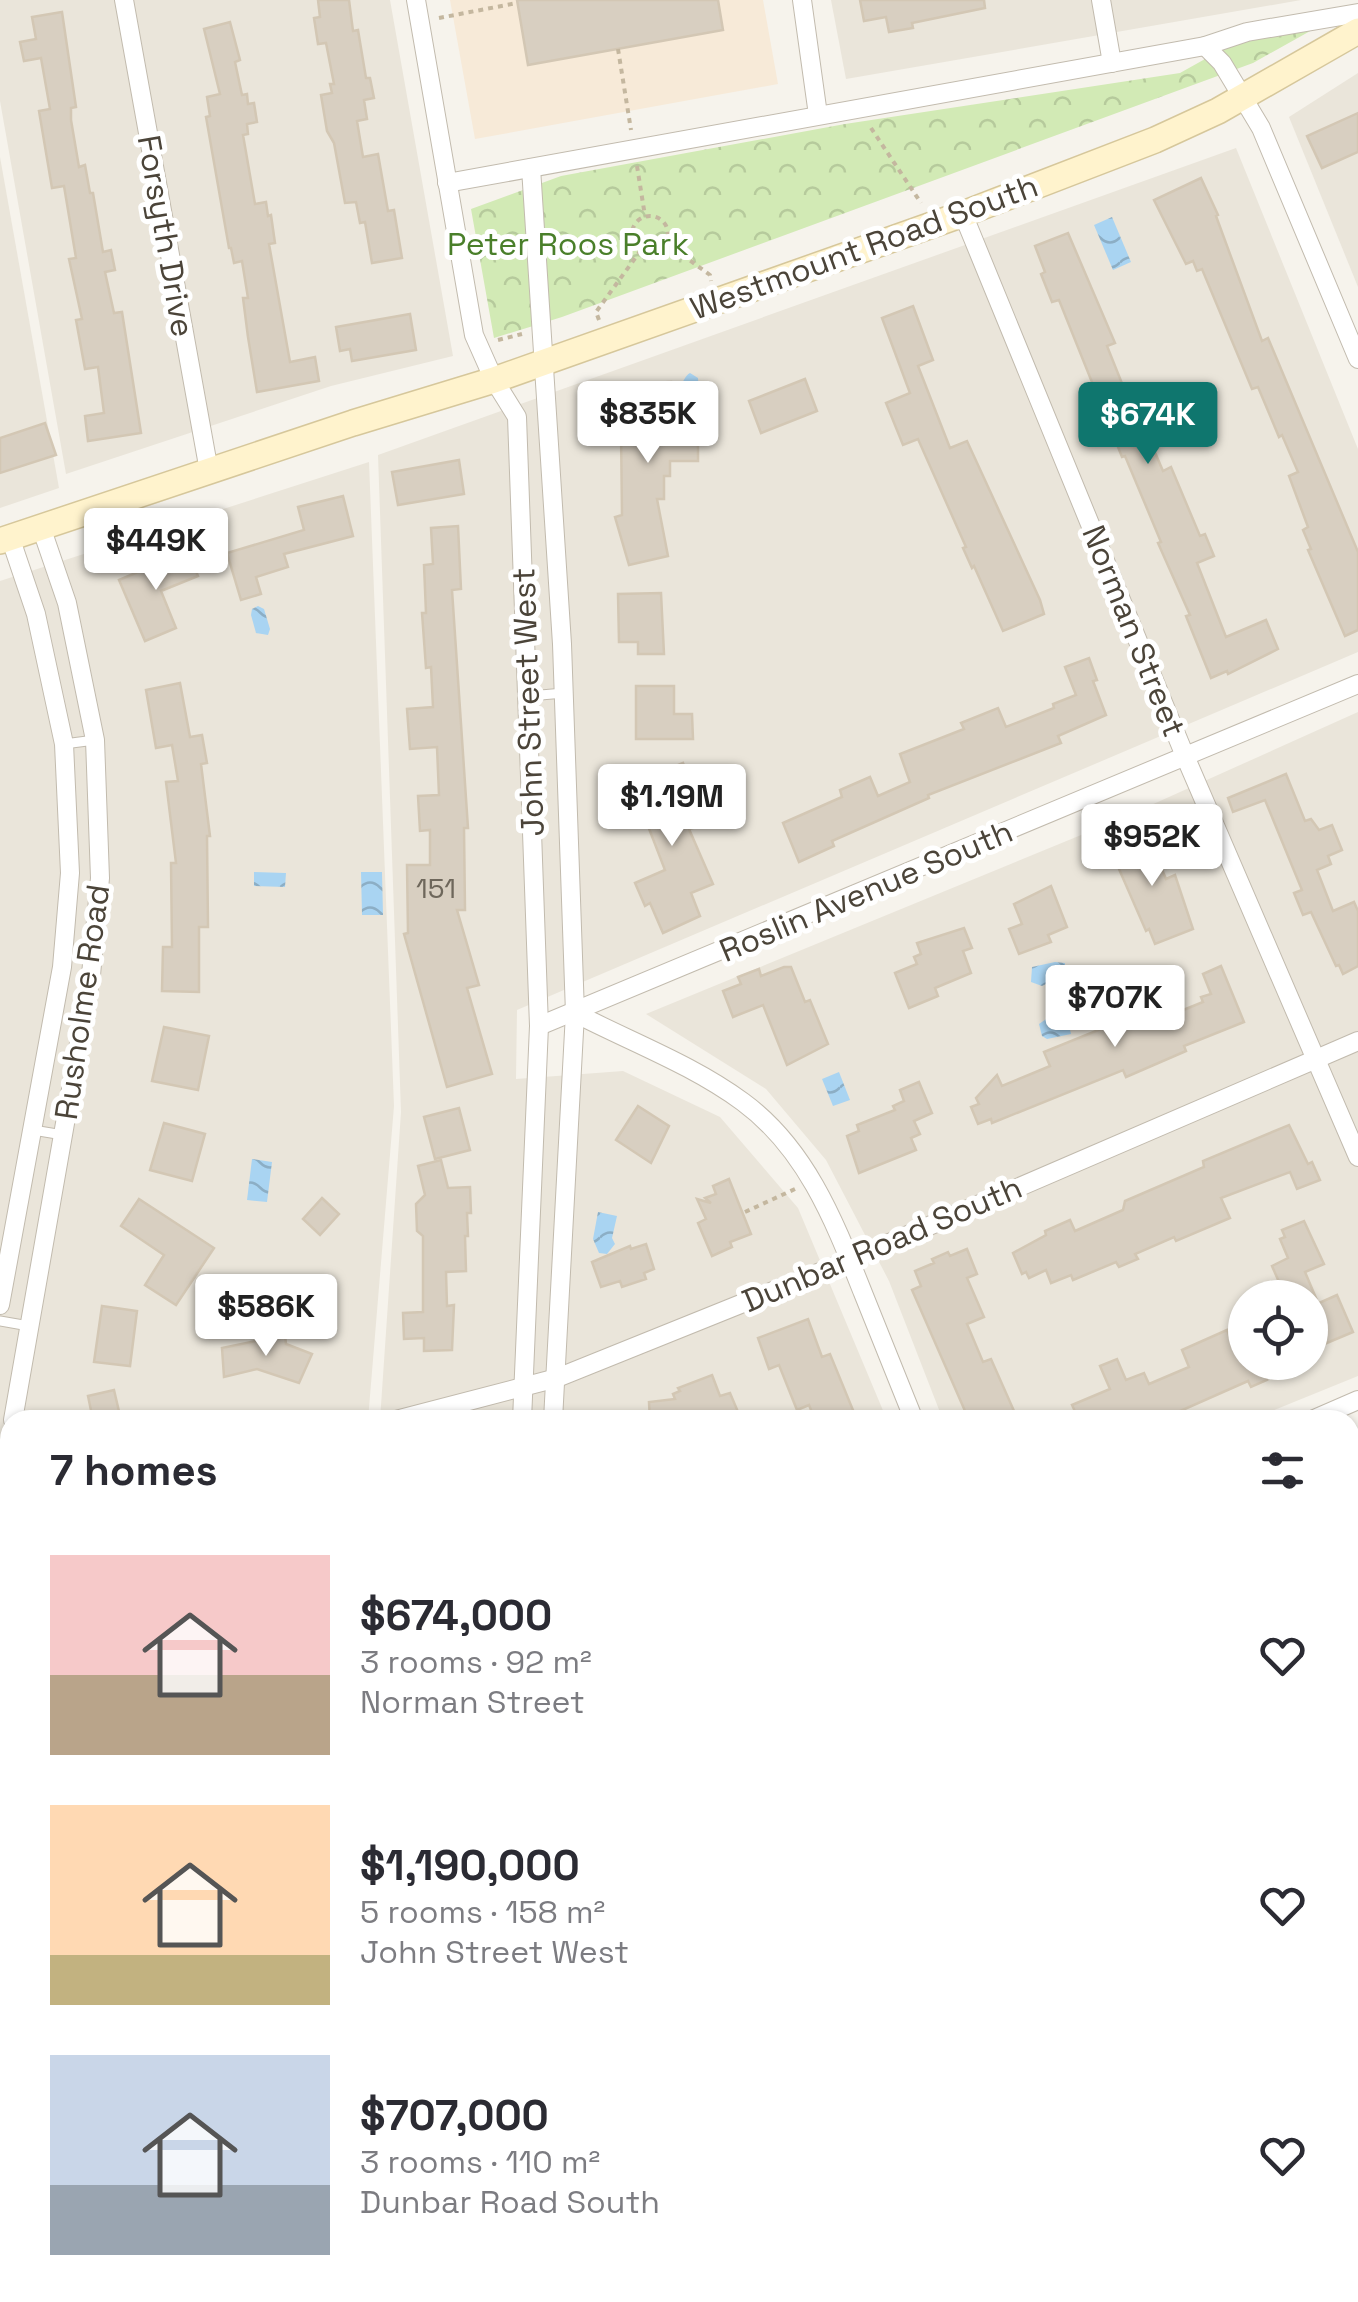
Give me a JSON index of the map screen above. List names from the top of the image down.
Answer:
{
  "streets": {
    "main road": ["Westmount Road South"],
    "street": [
      "Forsyth Drive",
      "Norman Street",
      "John Street West",
      "Roslin Avenue South",
      "Rusholme Road",
      "Dunbar Road South"
    ]
  },
  "crossings": [
    ["Forsyth Drive", "Westmount Road South"],
    ["Westmount Road South", "Norman Street"],
    ["Westmount Road South", "John Street West"],
    ["Westmount Road South", "Rusholme Road"],
    ["Norman Street", "Roslin Avenue South"],
    ["Norman Street", "Dunbar Road South"],
    ["John Street West", "Roslin Avenue South"],
    ["John Street West", "Dunbar Road South"]
  ],
  "parks": ["Peter Roos Park"],
  "house_numbers": ["151"],
  "page": {
    "price": [
      "$835K",
      "$674K",
      "$449K",
      "$1.19M",
      "$952K",
      "$707K",
      "$586K"
    ],
    "heading": "7 homes",
    "list": [
      {
        "name": "$674,000",
        "note": "3 rooms · 92 m² · Norman Street"
      },
      {
        "name": "$1,190,000",
        "note": "5 rooms · 158 m² · John Street West"
      },
      {
        "name": "$707,000",
        "note": "3 rooms · 110 m² · Dunbar Road South"
      }
    ]
  }
}
